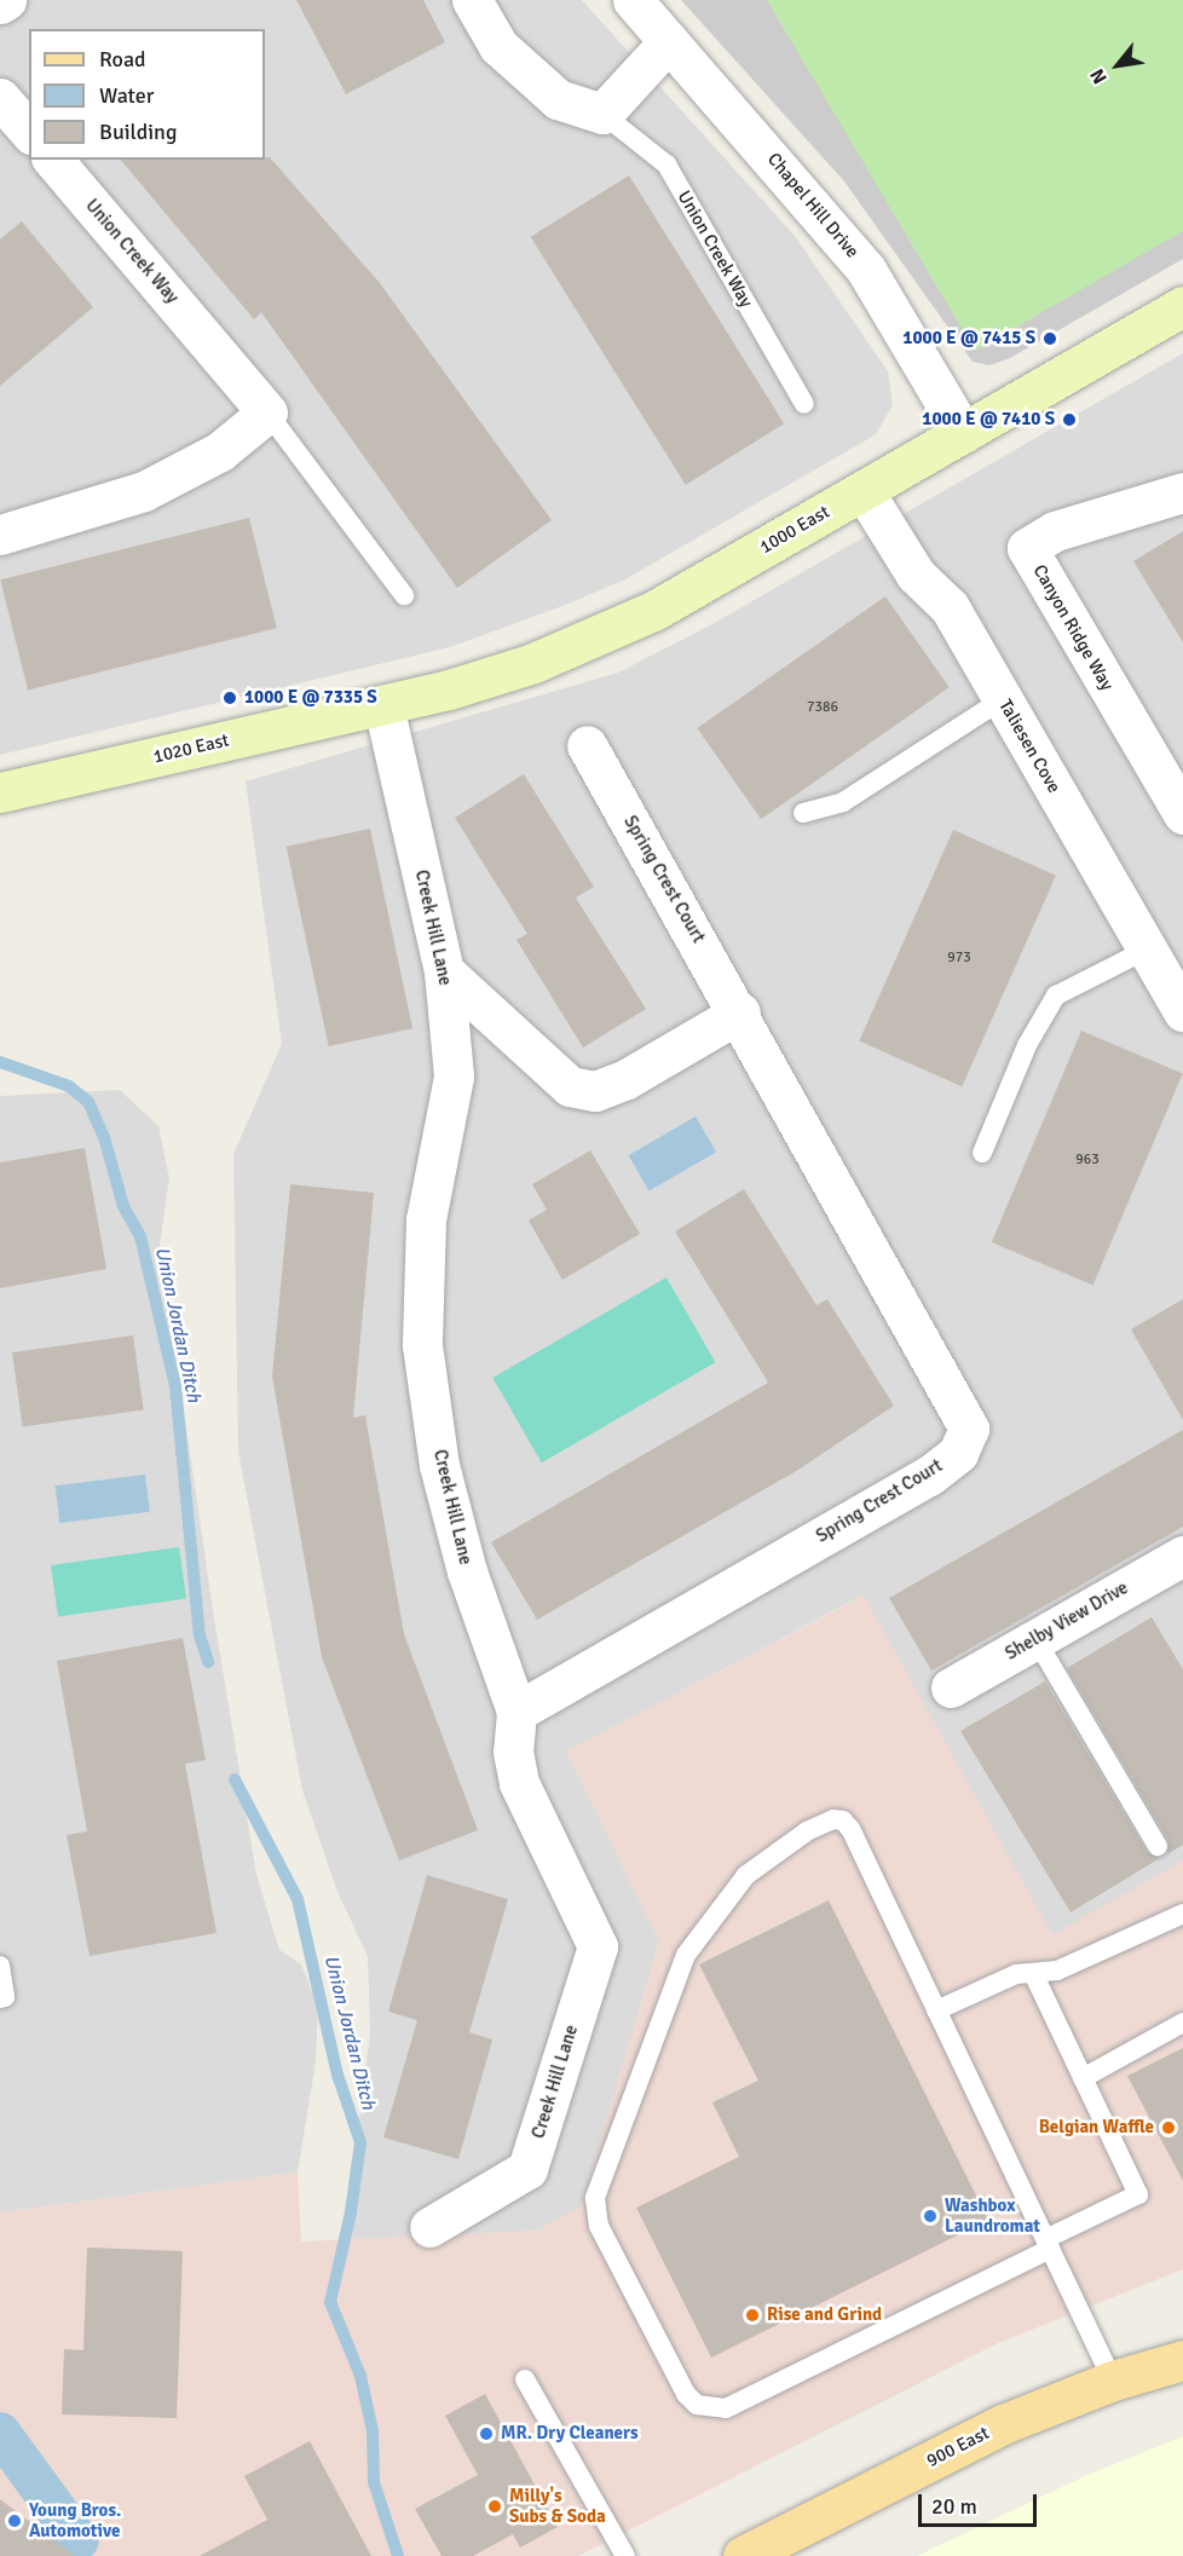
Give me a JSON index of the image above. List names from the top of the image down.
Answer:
{
  "streets": {
    "main road": ["900 East"],
    "street": [
      "Chapel Hill Drive",
      "Union Creek Way",
      "1000 East",
      "Canyon Ridge Way",
      "Taliesen Cove",
      "1020 East",
      "Spring Crest Court",
      "Creek Hill Lane",
      "Shelby View Drive"
    ]
  },
  "crossings": [
    ["Chapel Hill Drive", "1000 East"],
    ["1000 East", "Taliesen Cove"],
    ["1000 East", "1020 East"],
    ["1000 East", "Creek Hill Lane"],
    ["1020 East", "Creek Hill Lane"],
    ["Spring Crest Court", "Creek Hill Lane"]
  ],
  "water": ["Union Jordan Ditch"],
  "places": [
    "1000 E @ 7415 S",
    "1000 E @ 7410 S",
    "1000 E @ 7335 S",
    "Belgian Waffle",
    "Washbox Laundromat",
    "Rise and Grind",
    "MR. Dry Cleaners",
    "Milly's Subs & Soda",
    "Young Bros. Automotive"
  ],
  "house_numbers": ["7386", "973", "963"],
  "legend": ["Road", "Water", "Building"],
  "scale_bar": "20 m",
  "north": "bottom left"
}
